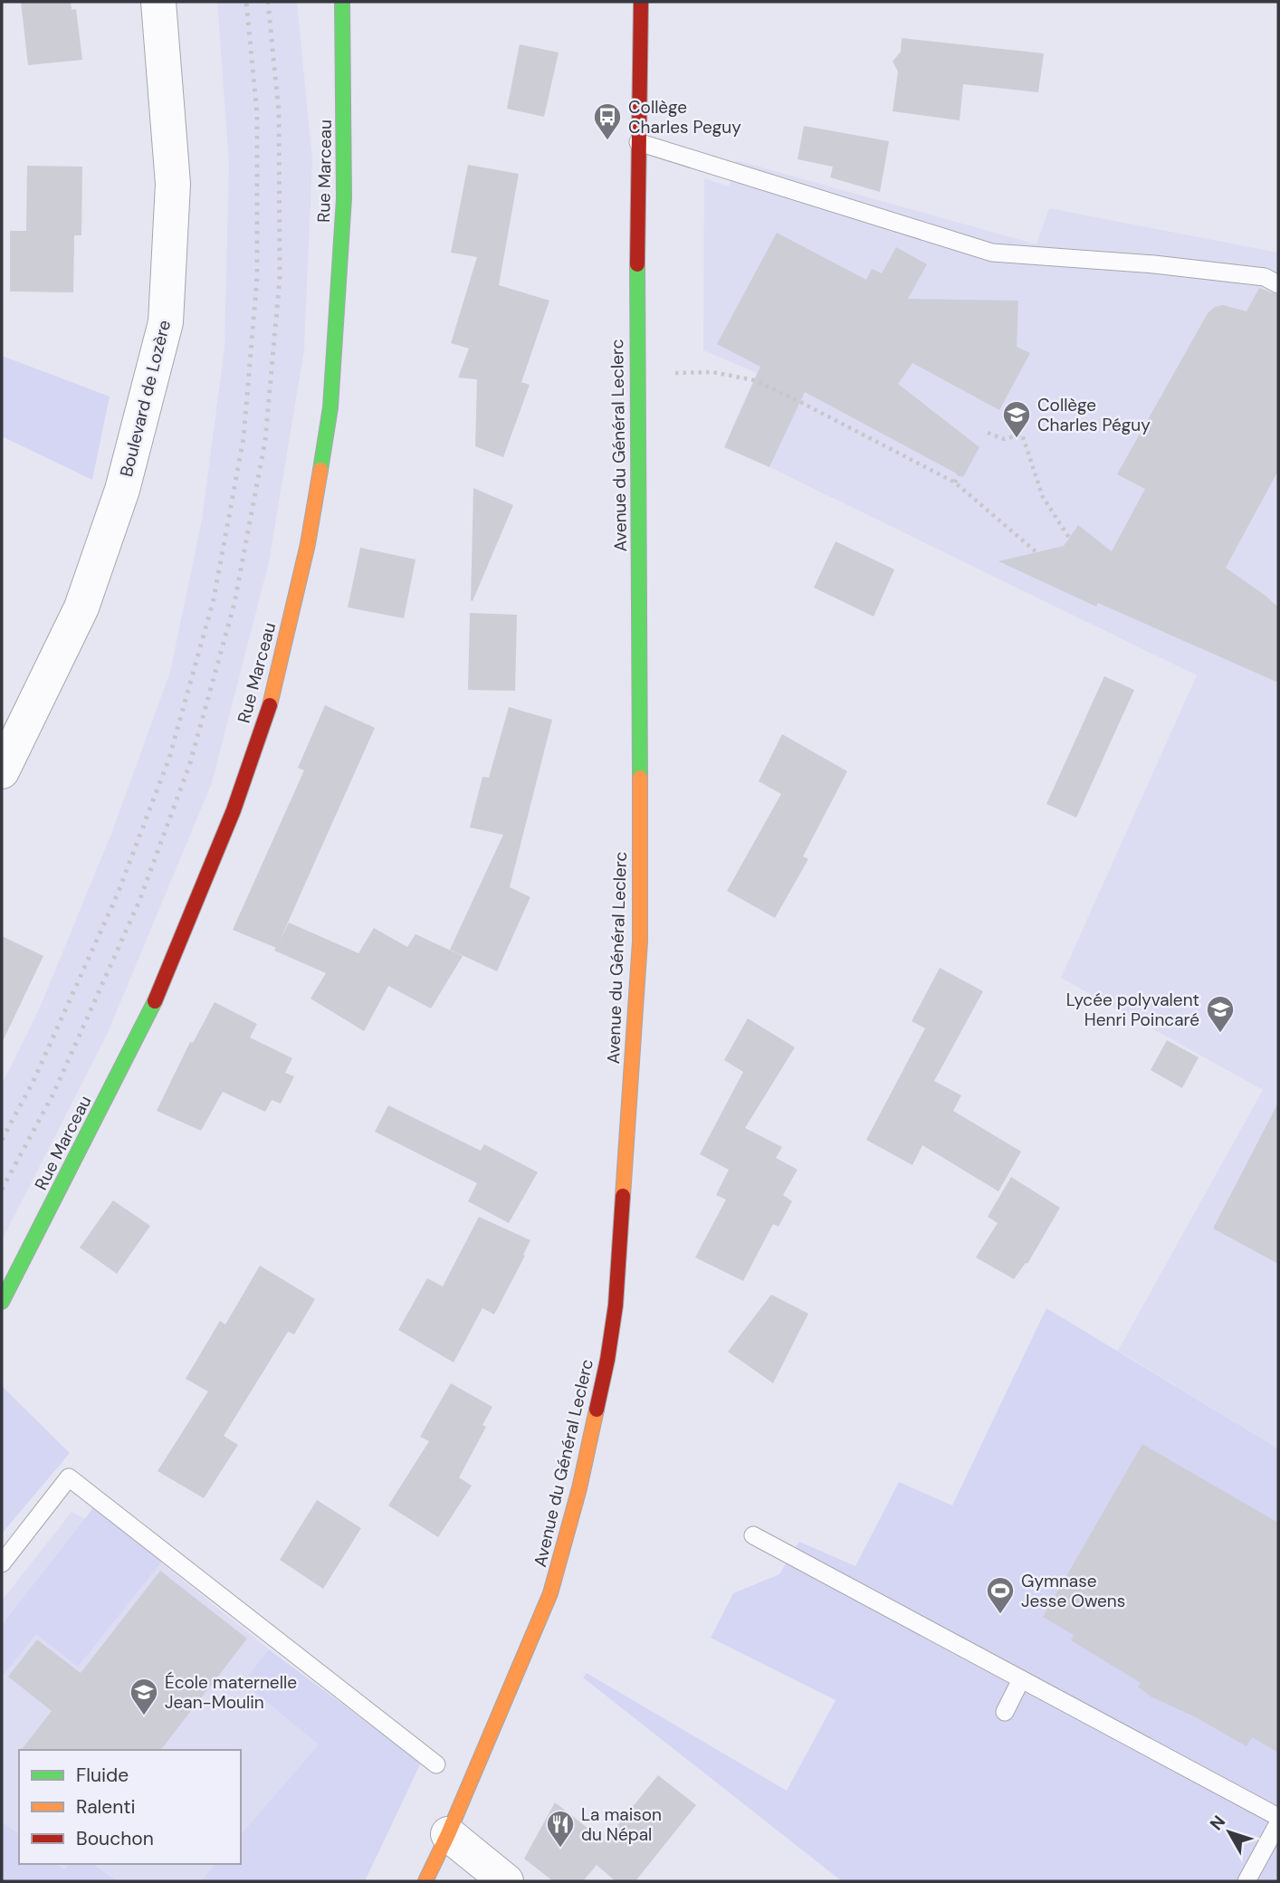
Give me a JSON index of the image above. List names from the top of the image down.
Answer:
{
  "streets": {
    "main road": ["Rue Marceau", "Avenue du Général Leclerc"],
    "street": ["Boulevard de Lozère"]
  },
  "places": {
    "bus stop": ["Collège Charles Peguy"],
    "school or university": ["Collège Charles Péguy", "Lycée polyvalent Henri Poincaré", "École maternelle Jean-Moulin"],
    "sports": ["Gymnase Jesse Owens"],
    "restaurant": ["La maison du Népal"]
  },
  "legend": ["Fluide", "Ralenti", "Bouchon"],
  "north": "top left"
}
